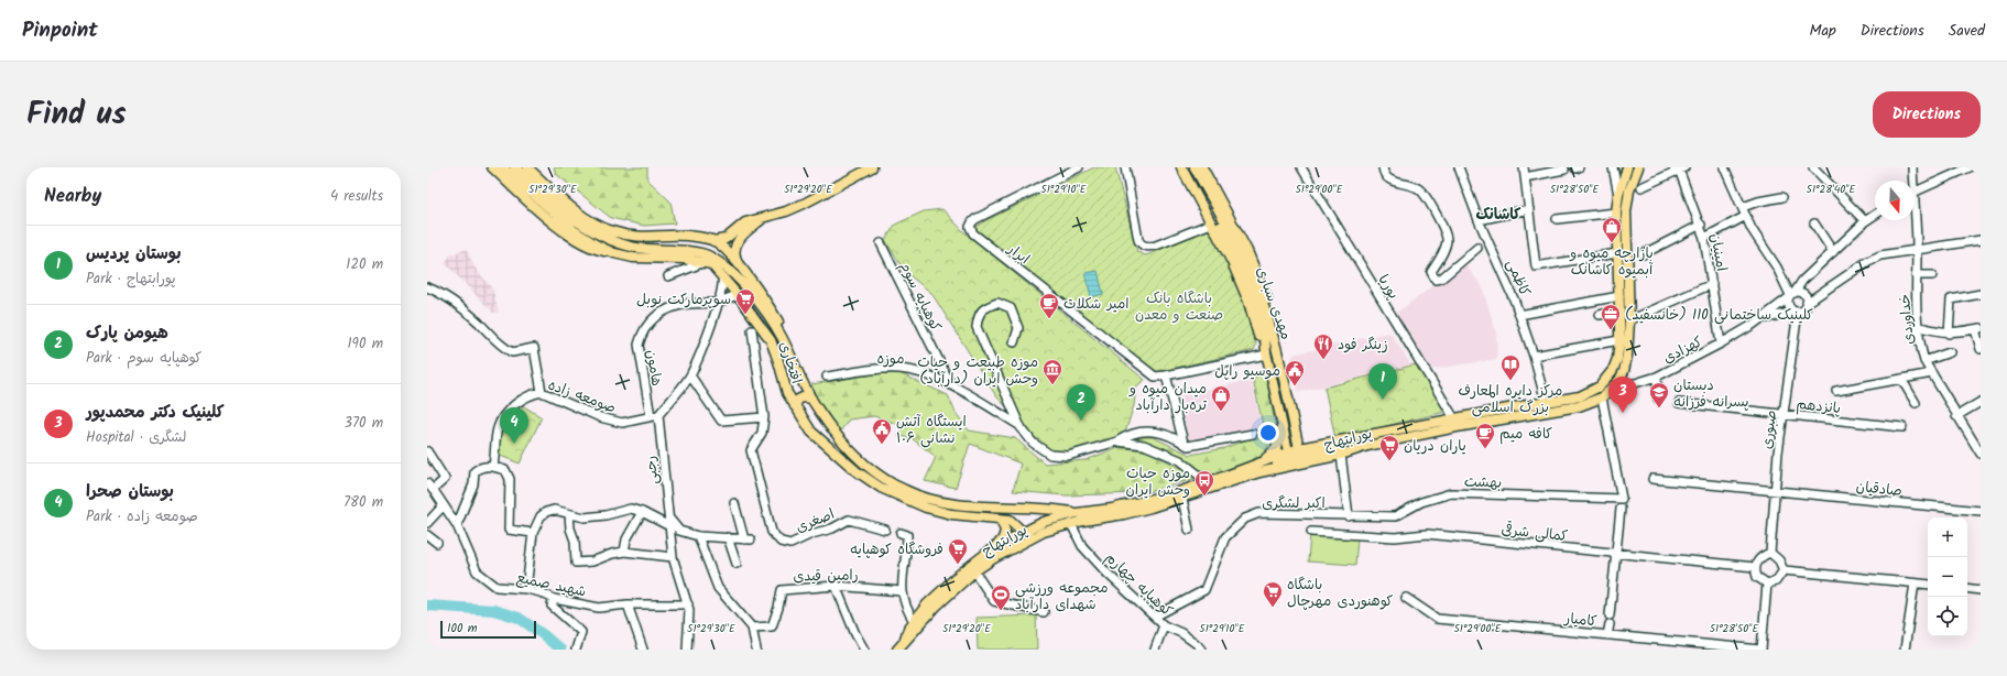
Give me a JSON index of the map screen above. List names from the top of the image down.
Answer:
{
  "streets": {
    "main road": ["مهدی سباری", "افتخاری", "پورابتهاج"],
    "street": [
      "امینیان",
      "ابرار",
      "کاظمی",
      "پوریا",
      "کوهپایه سوم",
      "خداوردی",
      "کهزادی",
      "موزه",
      "هامون",
      "صومعه زاده",
      "پانزدهم",
      "صبوری",
      "رجبی",
      "بهشت",
      "صادقیان",
      "اکبر لشگری",
      "اصغری",
      "کمالی شرقی",
      "رامین قیدی",
      "شهید صمیع",
      "کوهپایه چهارم",
      "کامیار"
    ]
  },
  "crossings": [
    ["امینیان", "کهزادی"],
    ["کاظمی", "پورابتهاج"],
    ["پوریا", "پورابتهاج"],
    ["کوهپایه سوم", "موزه"],
    ["مهدی سباری", "پورابتهاج"],
    ["کهزادی", "صبوری"],
    ["کهزادی", "پورابتهاج"],
    ["افتخاری", "هامون"],
    ["افتخاری", "پورابتهاج"],
    ["هامون", "صومعه زاده"],
    ["هامون", "رجبی"],
    ["صومعه زاده", "رجبی"],
    ["پانزدهم", "صبوری"],
    ["صبوری", "صادقیان"],
    ["صبوری", "کمالی شرقی"],
    ["پورابتهاج", "بهشت"],
    ["پورابتهاج", "کوهپایه چهارم"],
    ["رجبی", "شهید صمیع"],
    ["بهشت", "اکبر لشگری"],
    ["اکبر لشگری", "کوهپایه چهارم"]
  ],
  "districts": ["کاشانک"],
  "parks": ["باشگاه بانک صنعت و معدن"],
  "places": {
    "shop": ["بازارچه میوه و آبمیوه کاشانک", "میدان میوه و تره‌بار دارآباد"],
    "supermarket": [
      "سوپرمارکت نوبل",
      "یاران دریان",
      "فروشگاه کوهپایه",
      "باشگاه کوهنوردی مهرچال"
    ],
    "cafe": ["امیر شکلات", "کافه میم"],
    "office": ["کلینیک ساختمانی 110 (خانسفید)"],
    "restaurant": ["زینگر فود"],
    "library": ["مرکز دایره المعارف بزرگ اسلامی"],
    "museum": ["موزه طبیعت و حیات وحش ایران (دارآباد)"],
    "public building": ["موسیو راپل", "ایستگاه آتش نشانی ۱۰۶"],
    "school or university": ["دبستان پسرانه فرزانه"],
    "bus stop": ["موزه حیات وحش ایران"],
    "sports": ["مجموعه ورزشی شهدای دارآباد"]
  },
  "scale_bar": "100 m",
  "north": "bottom",
  "page": {
    "header": "Pinpoint",
    "nav": ["Map", "Directions", "Saved"],
    "title": "Find us",
    "buttons": "Directions",
    "heading": ["Nearby", "4 results"],
    "list": [
      {
        "mark": "1",
        "name": "بوستان پردیس",
        "note": "Park · پورابتهاج",
        "value": "120 m"
      },
      {
        "mark": "2",
        "name": "هیومن پارک",
        "note": "Park · کوهپایه سوم",
        "value": "190 m"
      },
      {
        "mark": "3",
        "name": "کلینیک دکتر محمدپور",
        "note": "Hospital · لشگری",
        "value": "370 m"
      },
      {
        "mark": "4",
        "name": "بوستان صحرا",
        "note": "Park · صومعه زاده",
        "value": "780 m"
      }
    ],
    "pins": [
      "1",
      "3",
      "2",
      "4"
    ],
    "map_buttons": ["+", "−"],
    "scale": "100 m"
  },
  "coordinates": [
    "51°28'40\"E",
    "51°29'30\"E",
    "51°29'20\"E",
    "51°29'10\"E",
    "51°29'00\"E",
    "51°28'50\"E"
  ]
}
